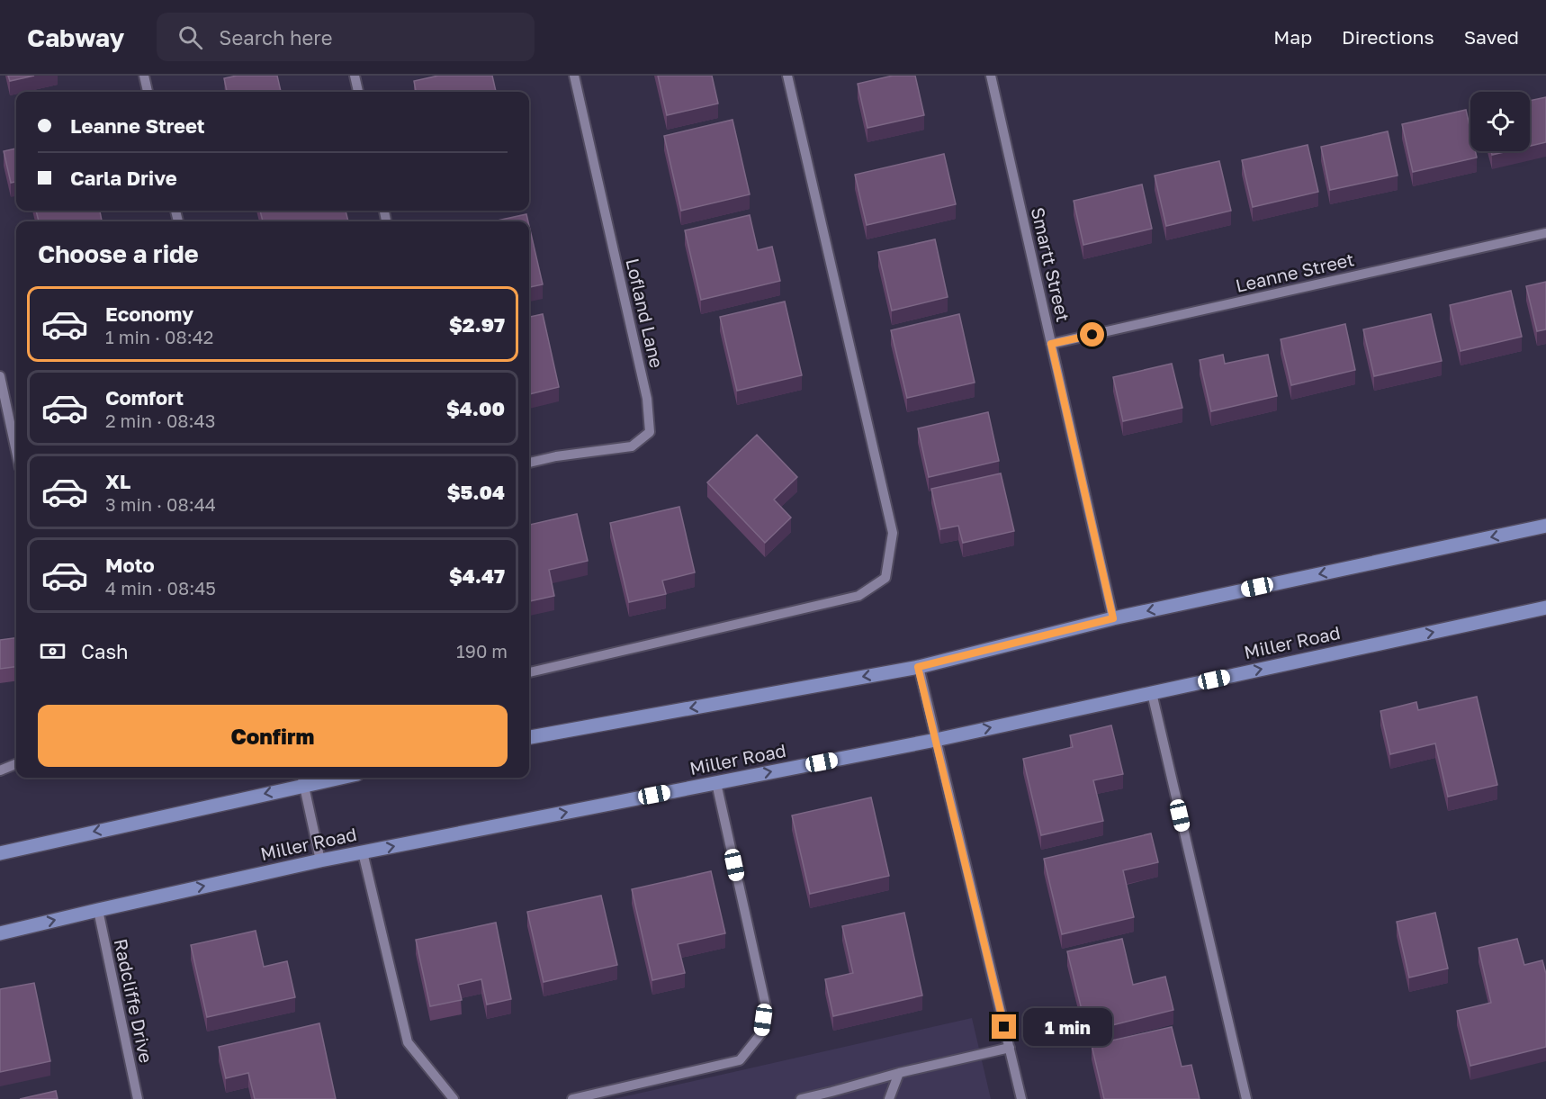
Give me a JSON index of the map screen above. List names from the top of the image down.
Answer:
{
  "streets": {
    "main road": ["Miller Road"],
    "street": [
      "Smartt Street",
      "Leanne Street",
      "Lofland Lane",
      "Radcliffe Drive"
    ]
  },
  "crossings": [
    ["Smartt Street", "Leanne Street"],
    ["Miller Road", "Radcliffe Drive"]
  ],
  "page": {
    "header": "Cabway",
    "search": "Search here",
    "nav": ["Map", "Directions", "Saved"],
    "banner": ["Leanne Street", "Carla Drive"],
    "heading": "Choose a ride",
    "list": [
      {
        "name": "Economy",
        "note": "1 min · 08:42",
        "value": "$2.97"
      },
      {
        "name": "Comfort",
        "note": "2 min · 08:43",
        "value": "$4.00"
      },
      {
        "name": "XL",
        "note": "3 min · 08:44",
        "value": "$5.04"
      },
      {
        "name": "Moto",
        "note": "4 min · 08:45",
        "value": "$4.47"
      }
    ],
    "pay": ["Cash", "190 m"],
    "buttons": "Confirm",
    "bubble": "1 min"
  }
}
